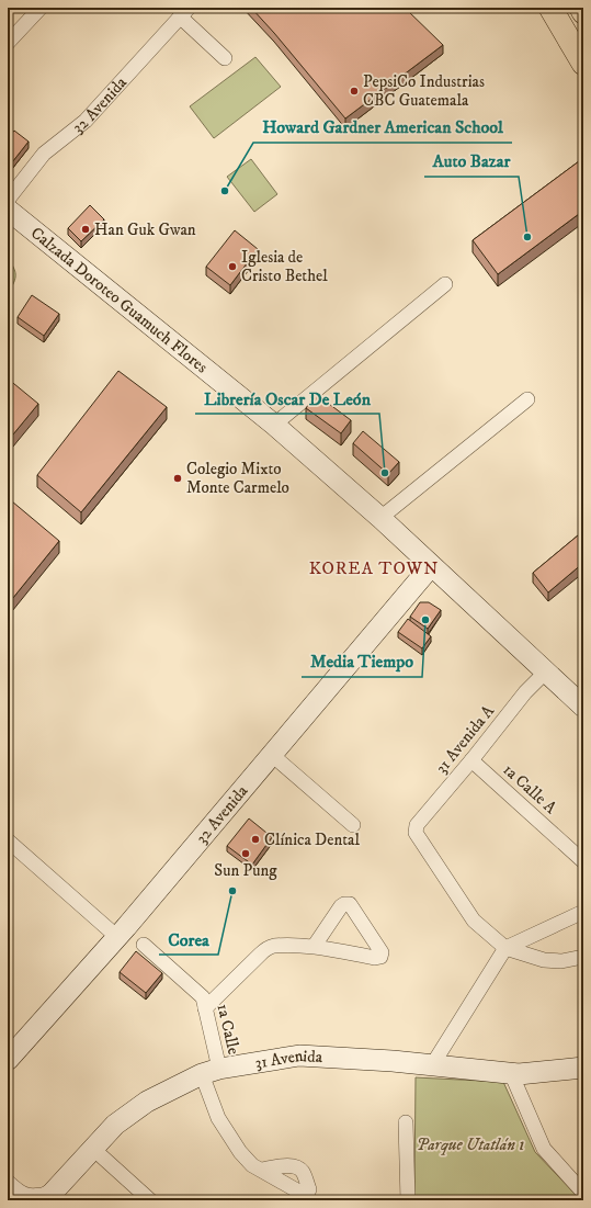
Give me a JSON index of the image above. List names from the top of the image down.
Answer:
{
  "streets": {
    "street": [
      "32 Avenida",
      "Calzada Doroteo Guamuch Flores",
      "31 Avenida A",
      "1a Calle A",
      "1a Calle",
      "31 Avenida"
    ]
  },
  "crossings": [
    ["32 Avenida", "Calzada Doroteo Guamuch Flores"],
    ["Calzada Doroteo Guamuch Flores", "31 Avenida A"],
    ["31 Avenida A", "1a Calle A"],
    ["1a Calle", "31 Avenida"]
  ],
  "districts": ["KOREA TOWN"],
  "parks": ["Parque Utatlán 1"],
  "places": [
    "PepsiCo Industrias CBC Guatemala",
    "Howard Gardner American School",
    "Han Guk Gwan",
    "Auto Bazar",
    "Iglesia de Cristo Bethel",
    "Librería Oscar De León",
    "Colegio Mixto Monte Carmelo",
    "Media Tiempo",
    "Clínica Dental",
    "Sun Pung",
    "Corea"
  ]
}
